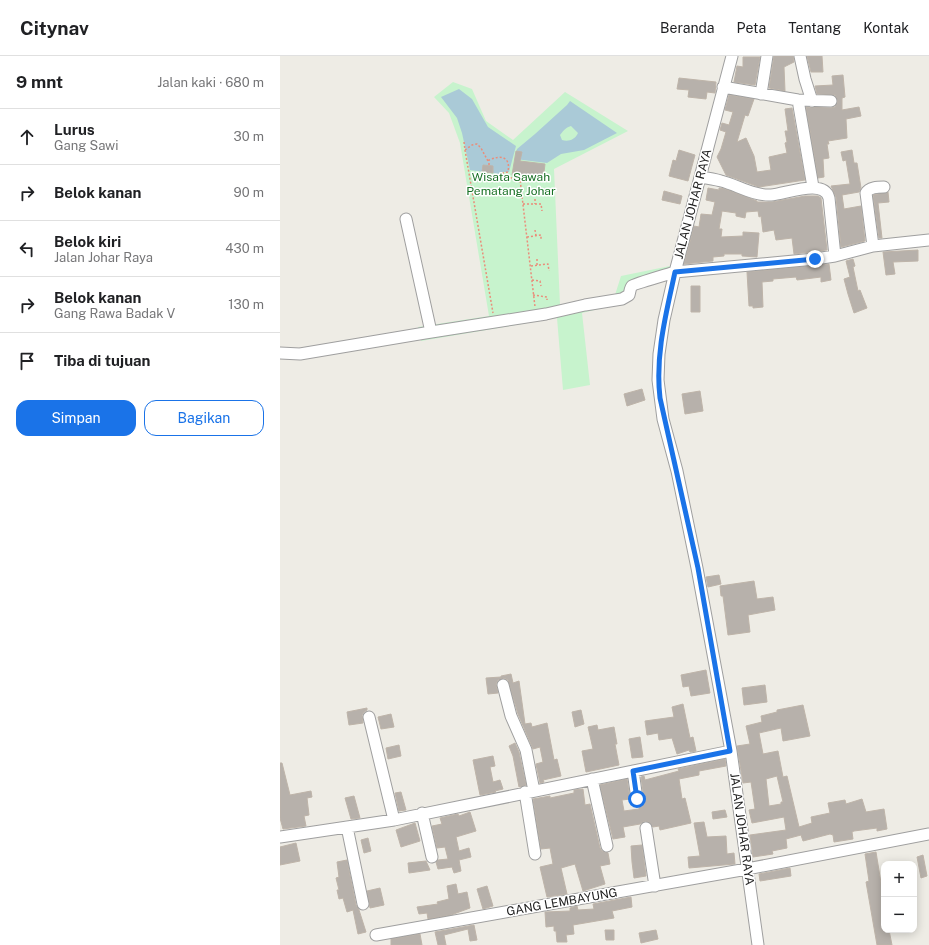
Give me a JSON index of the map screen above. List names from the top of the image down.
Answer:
{
  "streets": {
    "street": ["JALAN JOHAR RAYA", "GANG LEMBAYUNG"]
  },
  "crossings": [
    ["JALAN JOHAR RAYA", "GANG LEMBAYUNG"]
  ],
  "parks": ["Wisata Sawah Pematang Johar"],
  "page": {
    "header": "Citynav",
    "nav": [
      "Beranda",
      "Peta",
      "Tentang",
      "Kontak"
    ],
    "heading": ["9 mnt", "Jalan kaki · 680 m"],
    "list": [
      ["Lurus", "Gang Sawi", "30 m"],
      ["Belok kanan", "90 m"],
      ["Belok kiri", "Jalan Johar Raya", "430 m"],
      ["Belok kanan", "Gang Rawa Badak V", "130 m"],
      "Tiba di tujuan"
    ],
    "buttons": ["Simpan", "Bagikan"],
    "map_buttons": ["+", "−"]
  }
}
